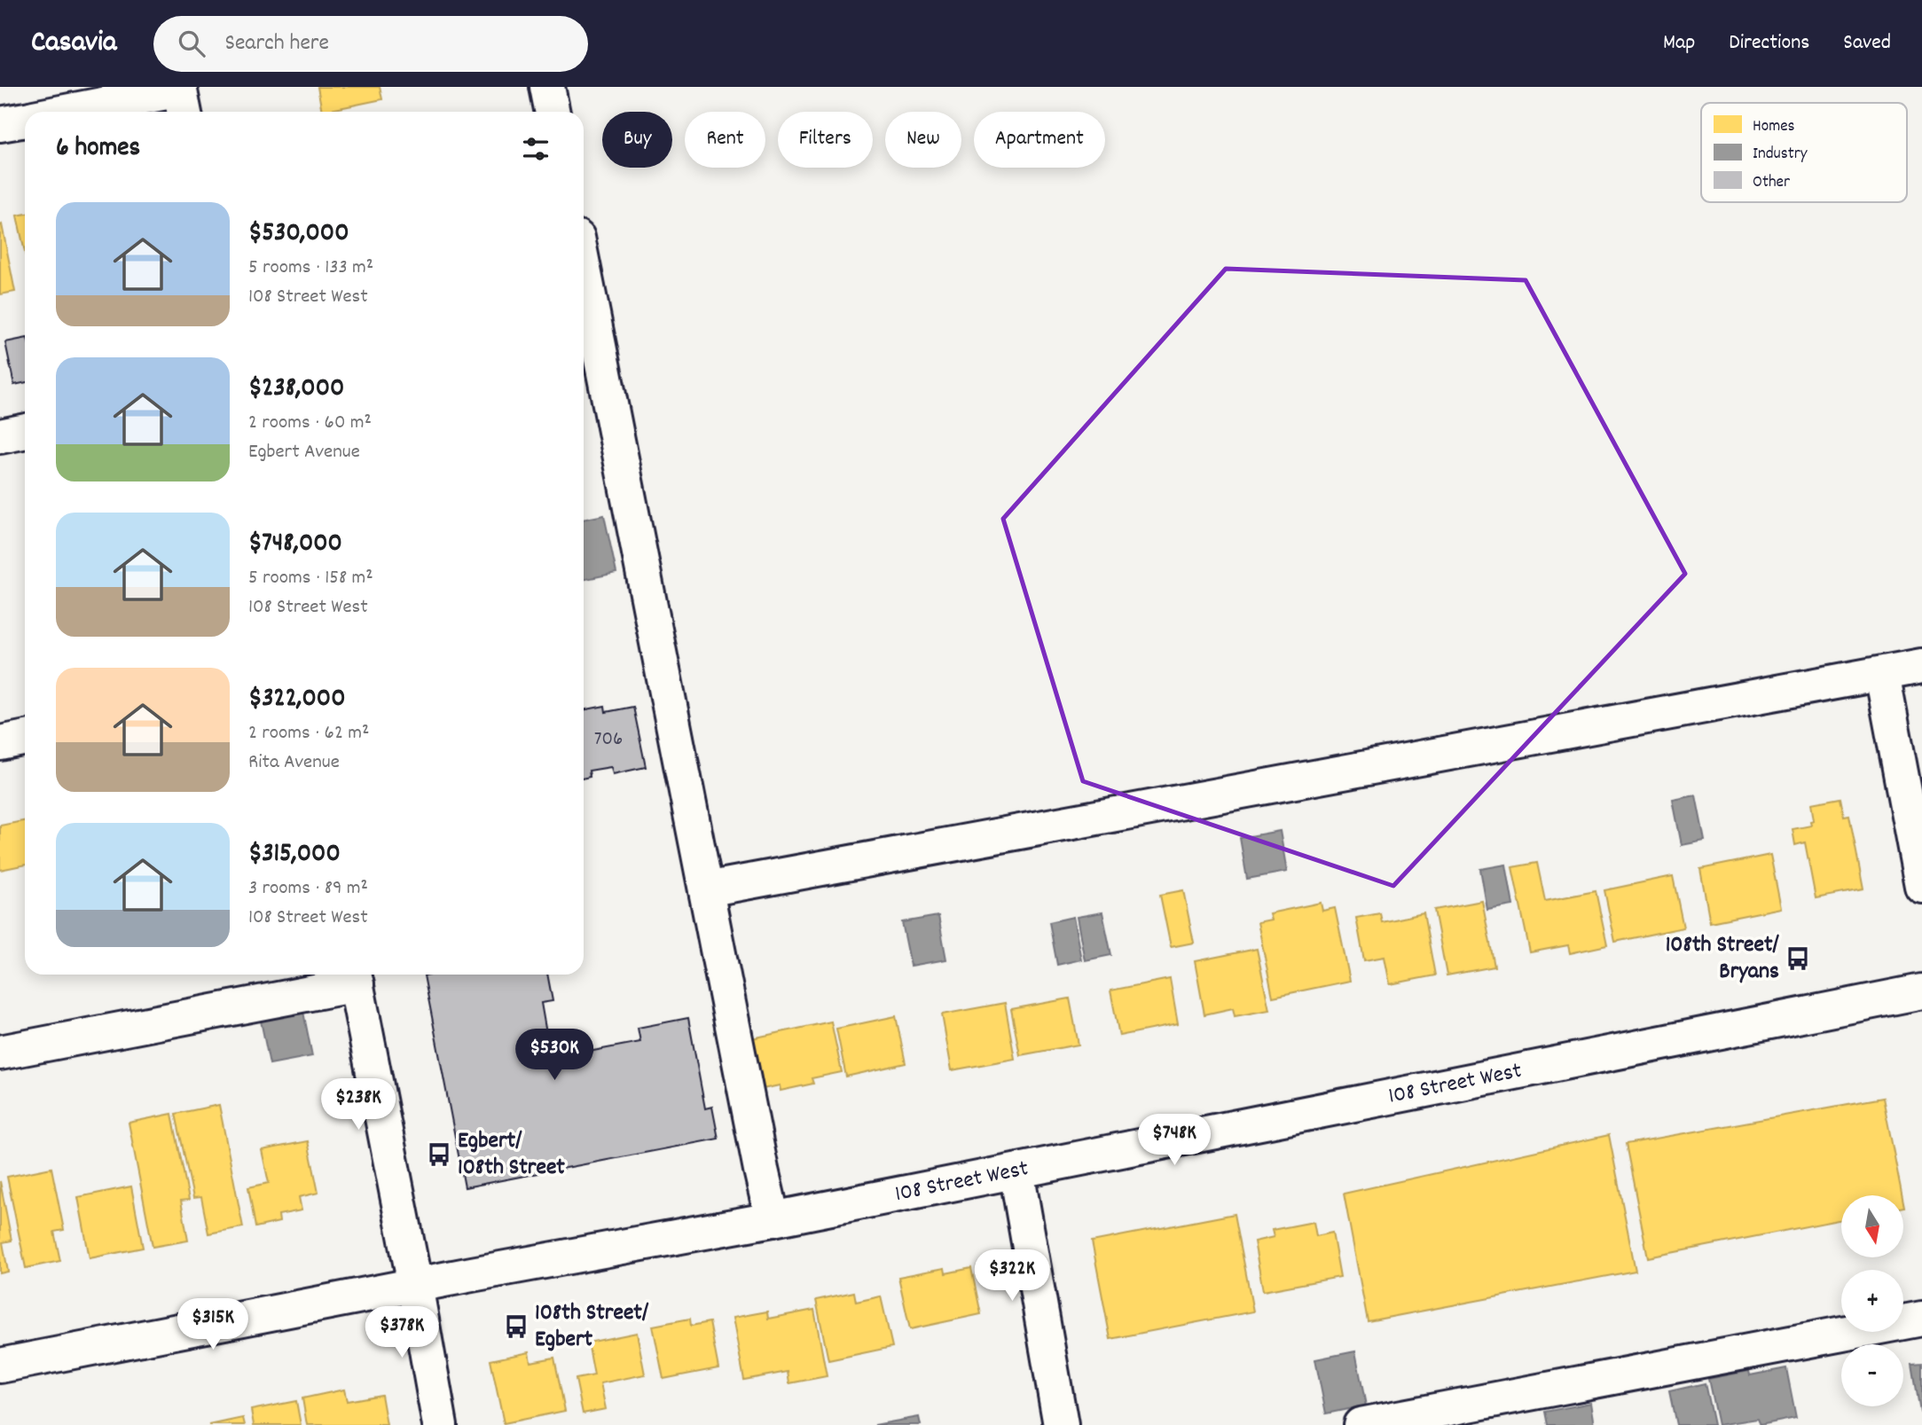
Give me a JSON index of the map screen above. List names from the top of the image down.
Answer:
{
  "streets": {
    "street": ["108 Street West"]
  },
  "places": {
    "bus stop": ["108th Street/ Bryans", "Egbert/ 108th Street", "108th Street/ Egbert"]
  },
  "house_numbers": ["706"],
  "legend": ["Homes", "Industry", "Other"],
  "north": "bottom",
  "page": {
    "header": "Casavia",
    "search": "Search here",
    "nav": ["Map", "Directions", "Saved"],
    "chip": [
      "Buy",
      "Rent",
      "Filters",
      "New",
      "Apartment"
    ],
    "heading": "6 homes",
    "list": [
      {
        "name": "$530,000",
        "note": "5 rooms · 133 m² · 108 Street West"
      },
      {
        "name": "$238,000",
        "note": "2 rooms · 60 m² · Egbert Avenue"
      },
      {
        "name": "$748,000",
        "note": "5 rooms · 158 m² · 108 Street West"
      },
      {
        "name": "$322,000",
        "note": "2 rooms · 62 m² · Rita Avenue"
      },
      {
        "name": "$315,000",
        "note": "3 rooms · 89 m² · 108 Street West"
      }
    ],
    "price": [
      "$530K",
      "$238K",
      "$748K",
      "$322K",
      "$315K",
      "$378K"
    ],
    "map_buttons": ["+", "−"]
  }
}
